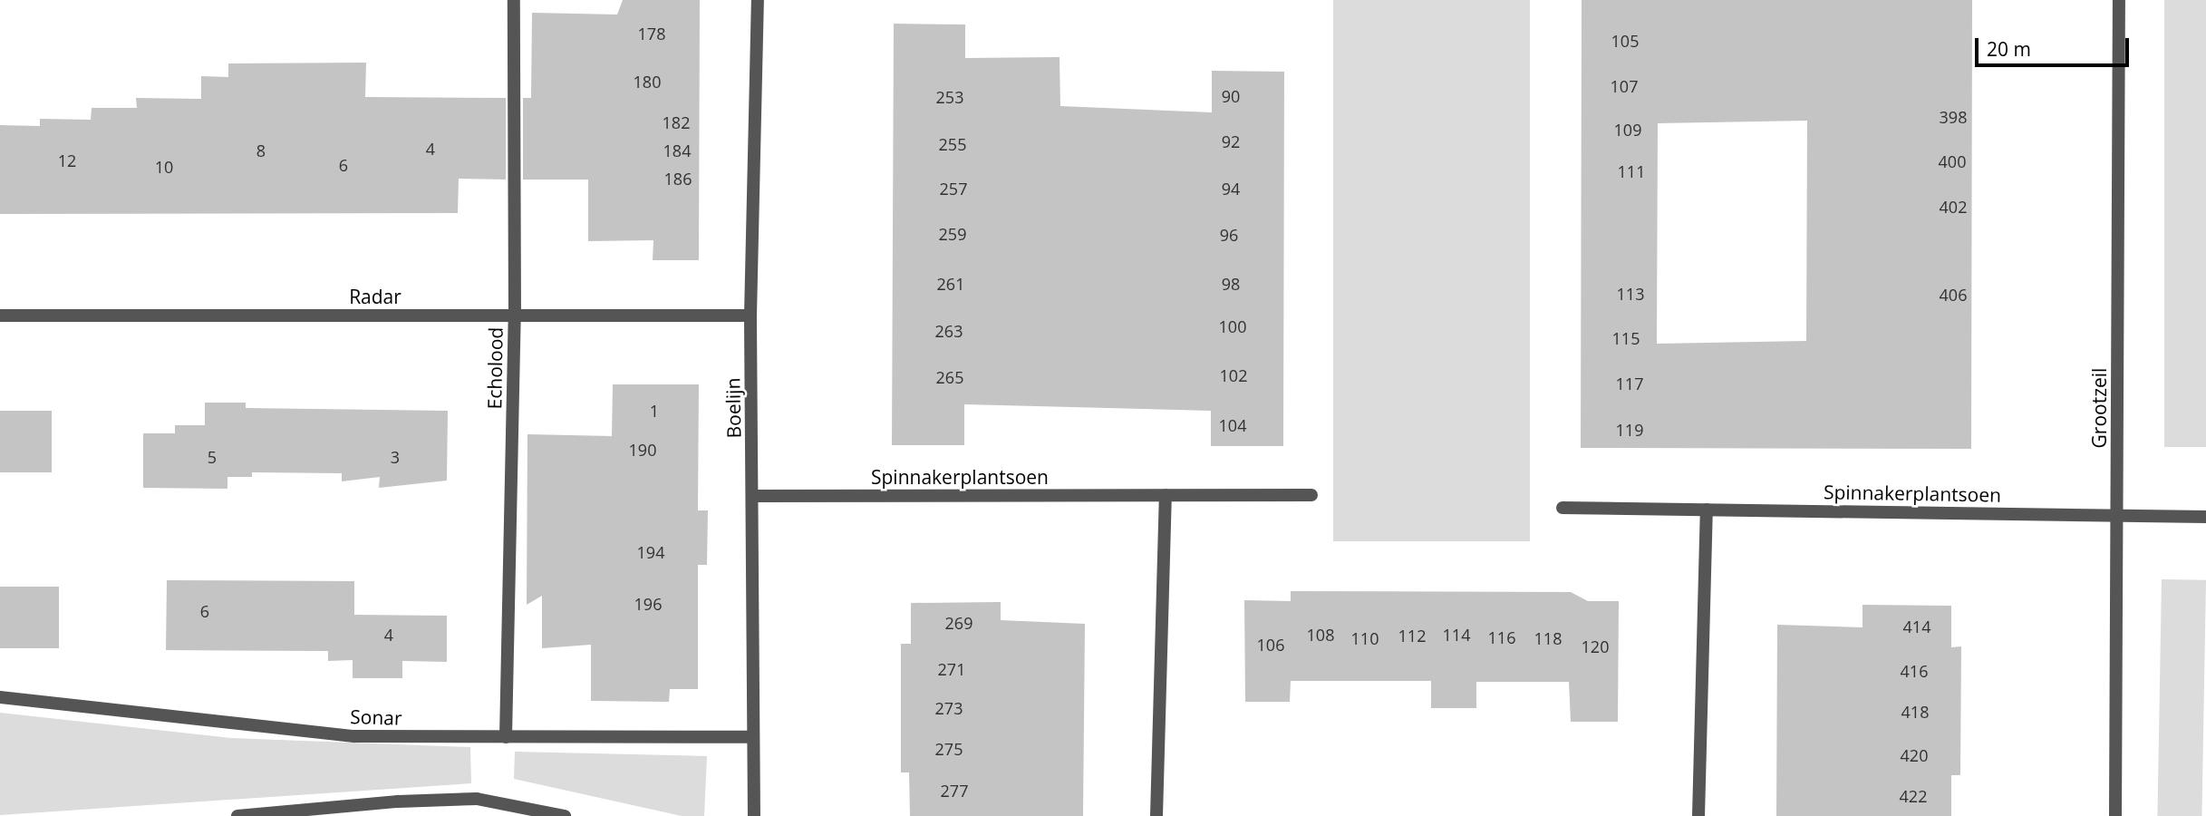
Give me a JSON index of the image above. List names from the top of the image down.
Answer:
{
  "streets": {
    "street": [
      "Radar",
      "Echolood",
      "Boelijn",
      "Grootzeil",
      "Spinnakerplantsoen",
      "Sonar"
    ]
  },
  "crossings": [
    ["Radar", "Echolood"],
    ["Radar", "Boelijn"],
    ["Echolood", "Sonar"],
    ["Boelijn", "Spinnakerplantsoen"],
    ["Boelijn", "Sonar"],
    ["Grootzeil", "Spinnakerplantsoen"]
  ],
  "house_numbers": [
    "178",
    "105",
    "180",
    "107",
    "90",
    "253",
    "398",
    "182",
    "109",
    "92",
    "255",
    "4",
    "8",
    "184",
    "12",
    "400",
    "6",
    "10",
    "111",
    "186",
    "257",
    "94",
    "402",
    "259",
    "96",
    "261",
    "98",
    "113",
    "406",
    "100",
    "263",
    "115",
    "102",
    "265",
    "117",
    "1",
    "104",
    "119",
    "190",
    "5",
    "3",
    "194",
    "196",
    "6",
    "269",
    "414",
    "4",
    "108",
    "114",
    "112",
    "116",
    "110",
    "118",
    "106",
    "120",
    "271",
    "416",
    "273",
    "418",
    "275",
    "420",
    "277",
    "422"
  ],
  "scale_bar": "20 m"
}
